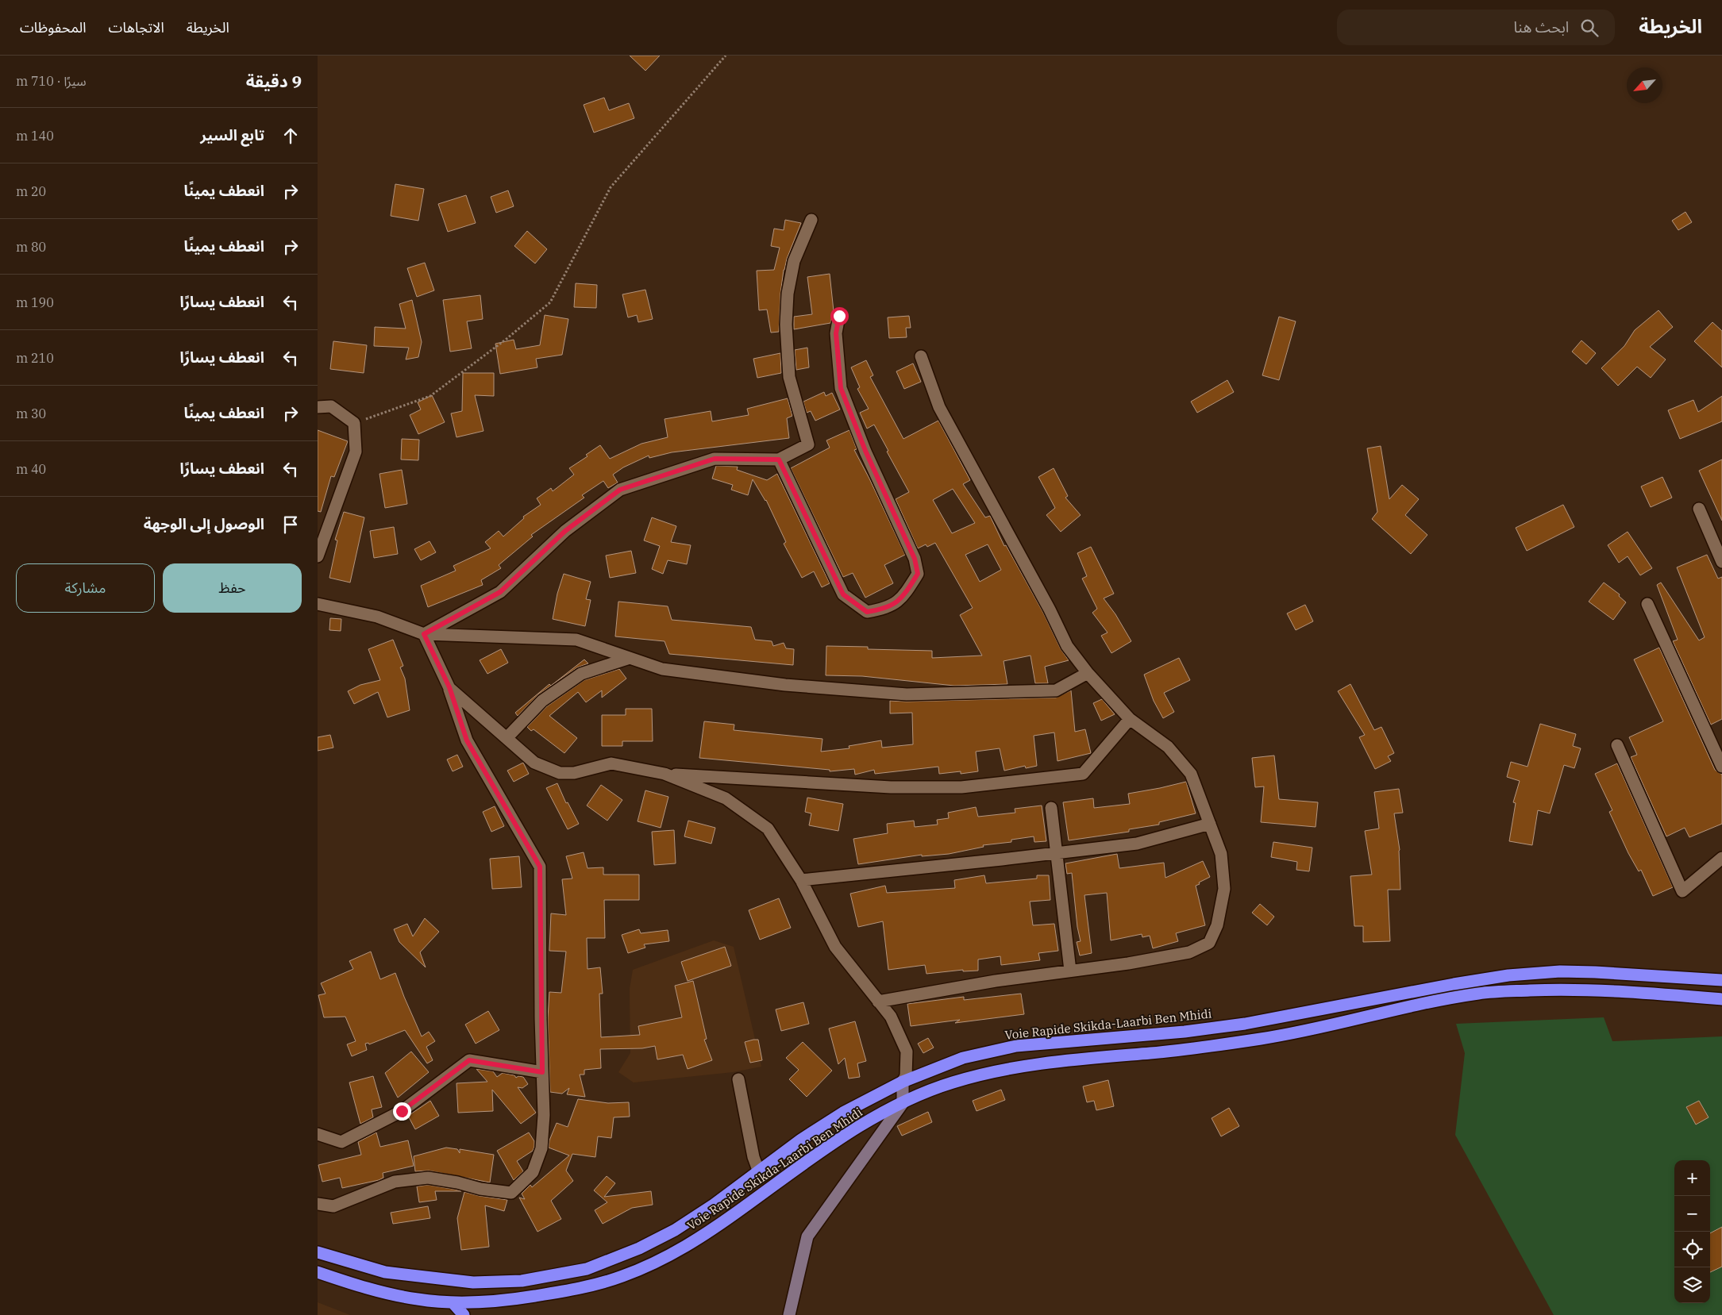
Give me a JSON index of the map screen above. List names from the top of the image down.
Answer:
{
  "streets": {
    "highway": ["Voie Rapide Skikda-Laarbi Ben Mhidi"]
  },
  "north": "bottom left",
  "page": {
    "header": "الخريطة",
    "search": "ابحث هنا",
    "nav": ["الخريطة", "الاتجاهات", "المحفوظات"],
    "heading": ["9 دقيقة", "سيرًا · 710 m"],
    "list": [
      ["تابع السير", "140 m"],
      ["انعطف يمينًا", "20 m"],
      ["انعطف يمينًا", "80 m"],
      ["انعطف يسارًا", "190 m"],
      ["انعطف يسارًا", "210 m"],
      ["انعطف يمينًا", "30 m"],
      ["انعطف يسارًا", "40 m"],
      "الوصول إلى الوجهة"
    ],
    "buttons": ["حفظ", "مشاركة"],
    "map_buttons": ["+", "−"]
  }
}
